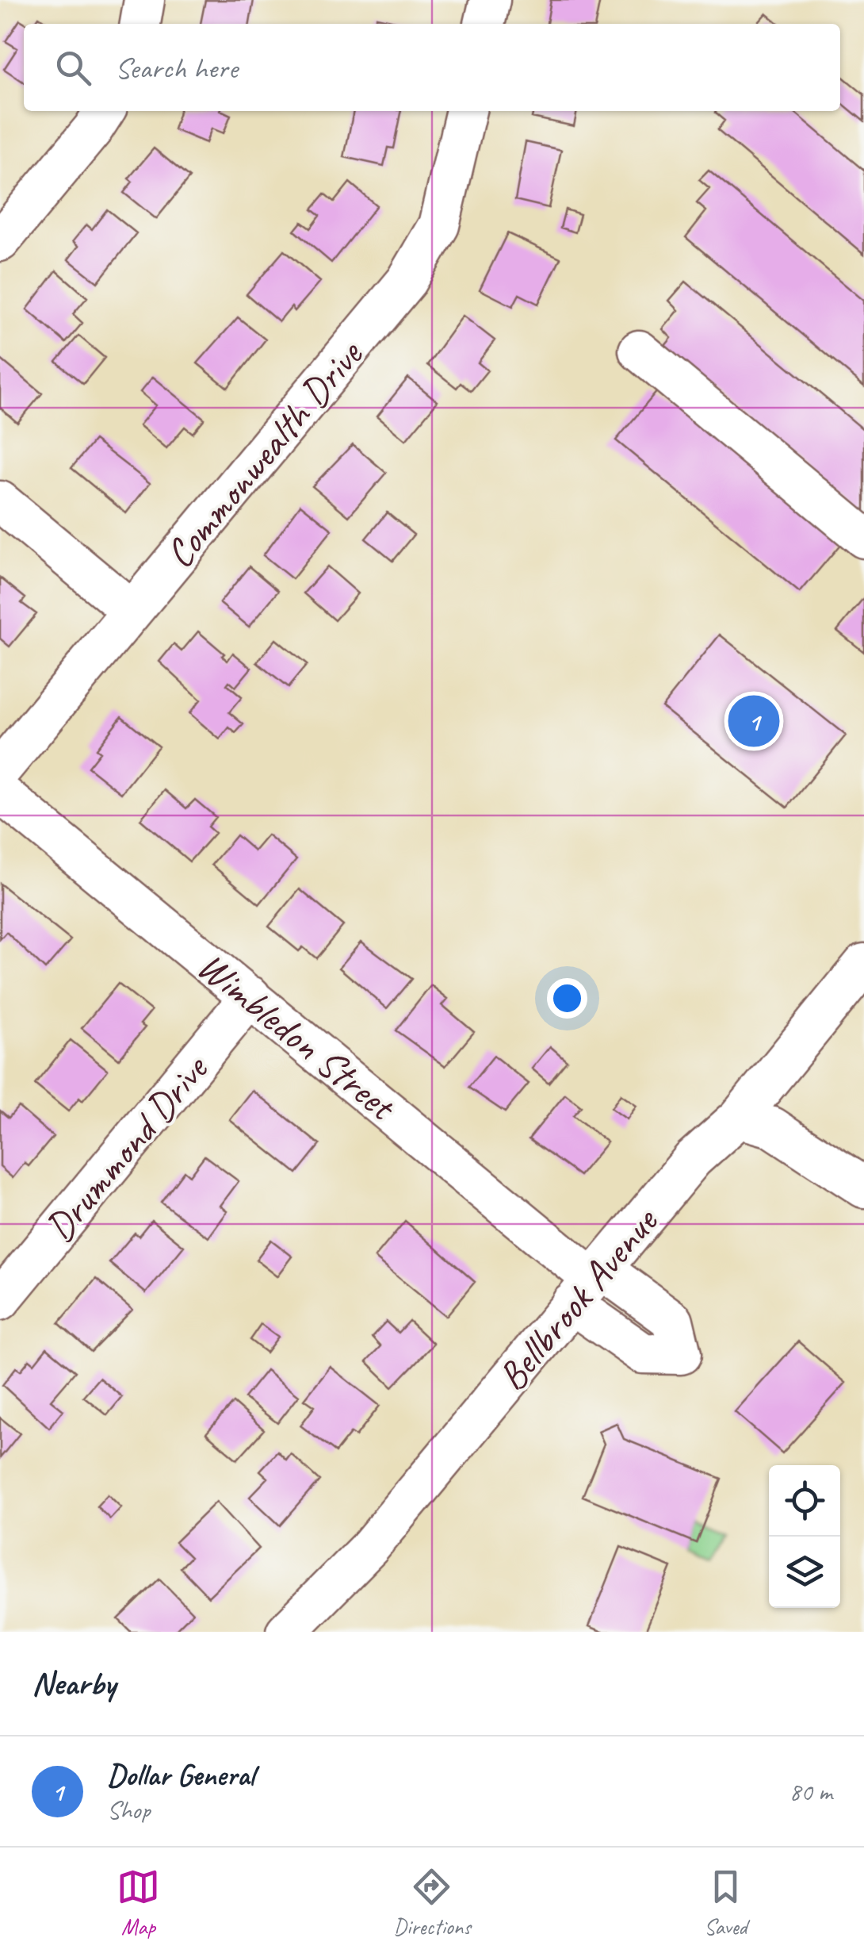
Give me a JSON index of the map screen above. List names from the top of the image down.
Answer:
{
  "streets": {
    "street": [
      "Commonwealth Drive",
      "Wimbledon Street",
      "Drummond Drive",
      "Bellbrook Avenue"
    ]
  },
  "crossings": [
    ["Wimbledon Street", "Drummond Drive"],
    ["Wimbledon Street", "Bellbrook Avenue"]
  ],
  "page": {
    "search": "Search here",
    "pins": "1",
    "heading": "Nearby",
    "list": [
      {
        "mark": "1",
        "name": "Dollar General",
        "note": "Shop",
        "value": "80 m"
      }
    ],
    "nav": ["Map", "Directions", "Saved"]
  }
}
